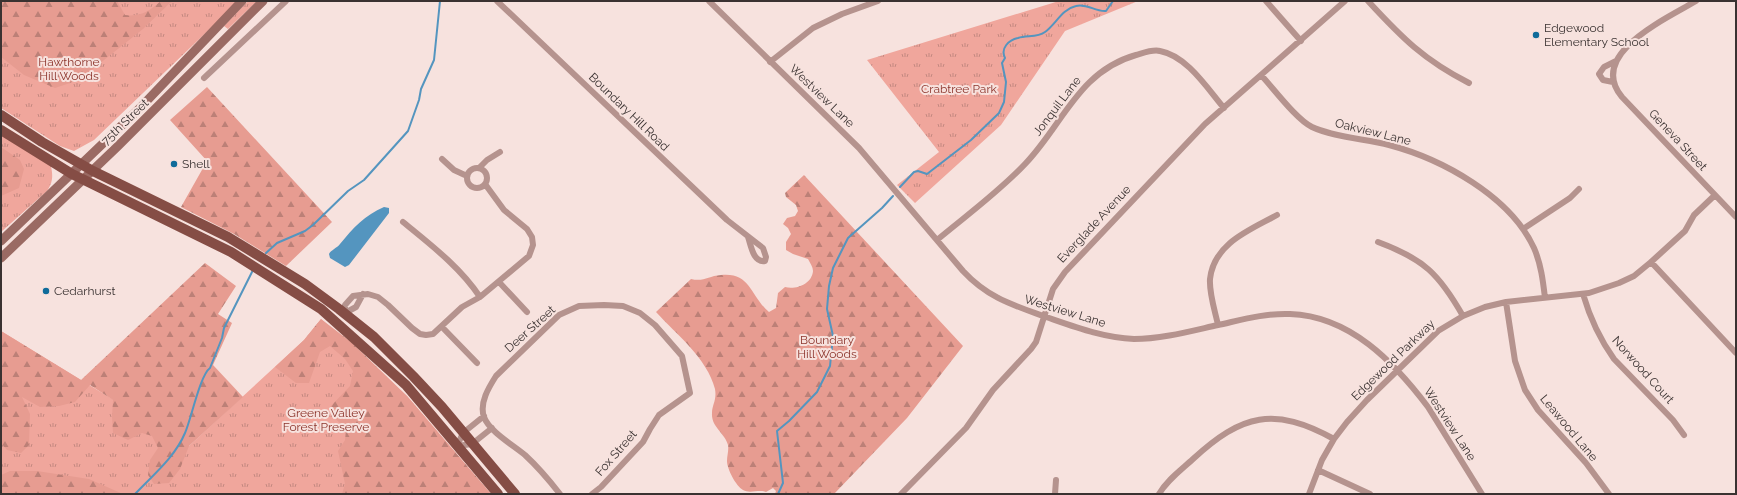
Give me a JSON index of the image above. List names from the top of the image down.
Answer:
{
  "streets": {
    "main road": ["75th Street"],
    "street": [
      "Westview Lane",
      "Jonquil Lane",
      "Boundary Hill Road",
      "Oakview Lane",
      "Geneva Street",
      "Everglade Avenue",
      "Deer Street",
      "Edgewood Parkway",
      "Norwood Court",
      "Leawood Lane",
      "Fox Street"
    ]
  },
  "crossings": [
    ["Westview Lane", "Jonquil Lane"],
    ["Westview Lane", "Everglade Avenue"],
    ["Westview Lane", "Edgewood Parkway"],
    ["Jonquil Lane", "Everglade Avenue"],
    ["Oakview Lane", "Everglade Avenue"],
    ["Oakview Lane", "Edgewood Parkway"],
    ["Geneva Street", "Edgewood Parkway"],
    ["Deer Street", "Fox Street"],
    ["Edgewood Parkway", "Norwood Court"],
    ["Edgewood Parkway", "Leawood Lane"]
  ],
  "parks": [
    "Hawthorne Hill Woods",
    "Crabtree Park",
    "Boundary Hill Woods",
    "Greene Valley Forest Preserve"
  ],
  "places": ["Edgewood Elementary School", "Shell", "Cedarhurst"]
}
